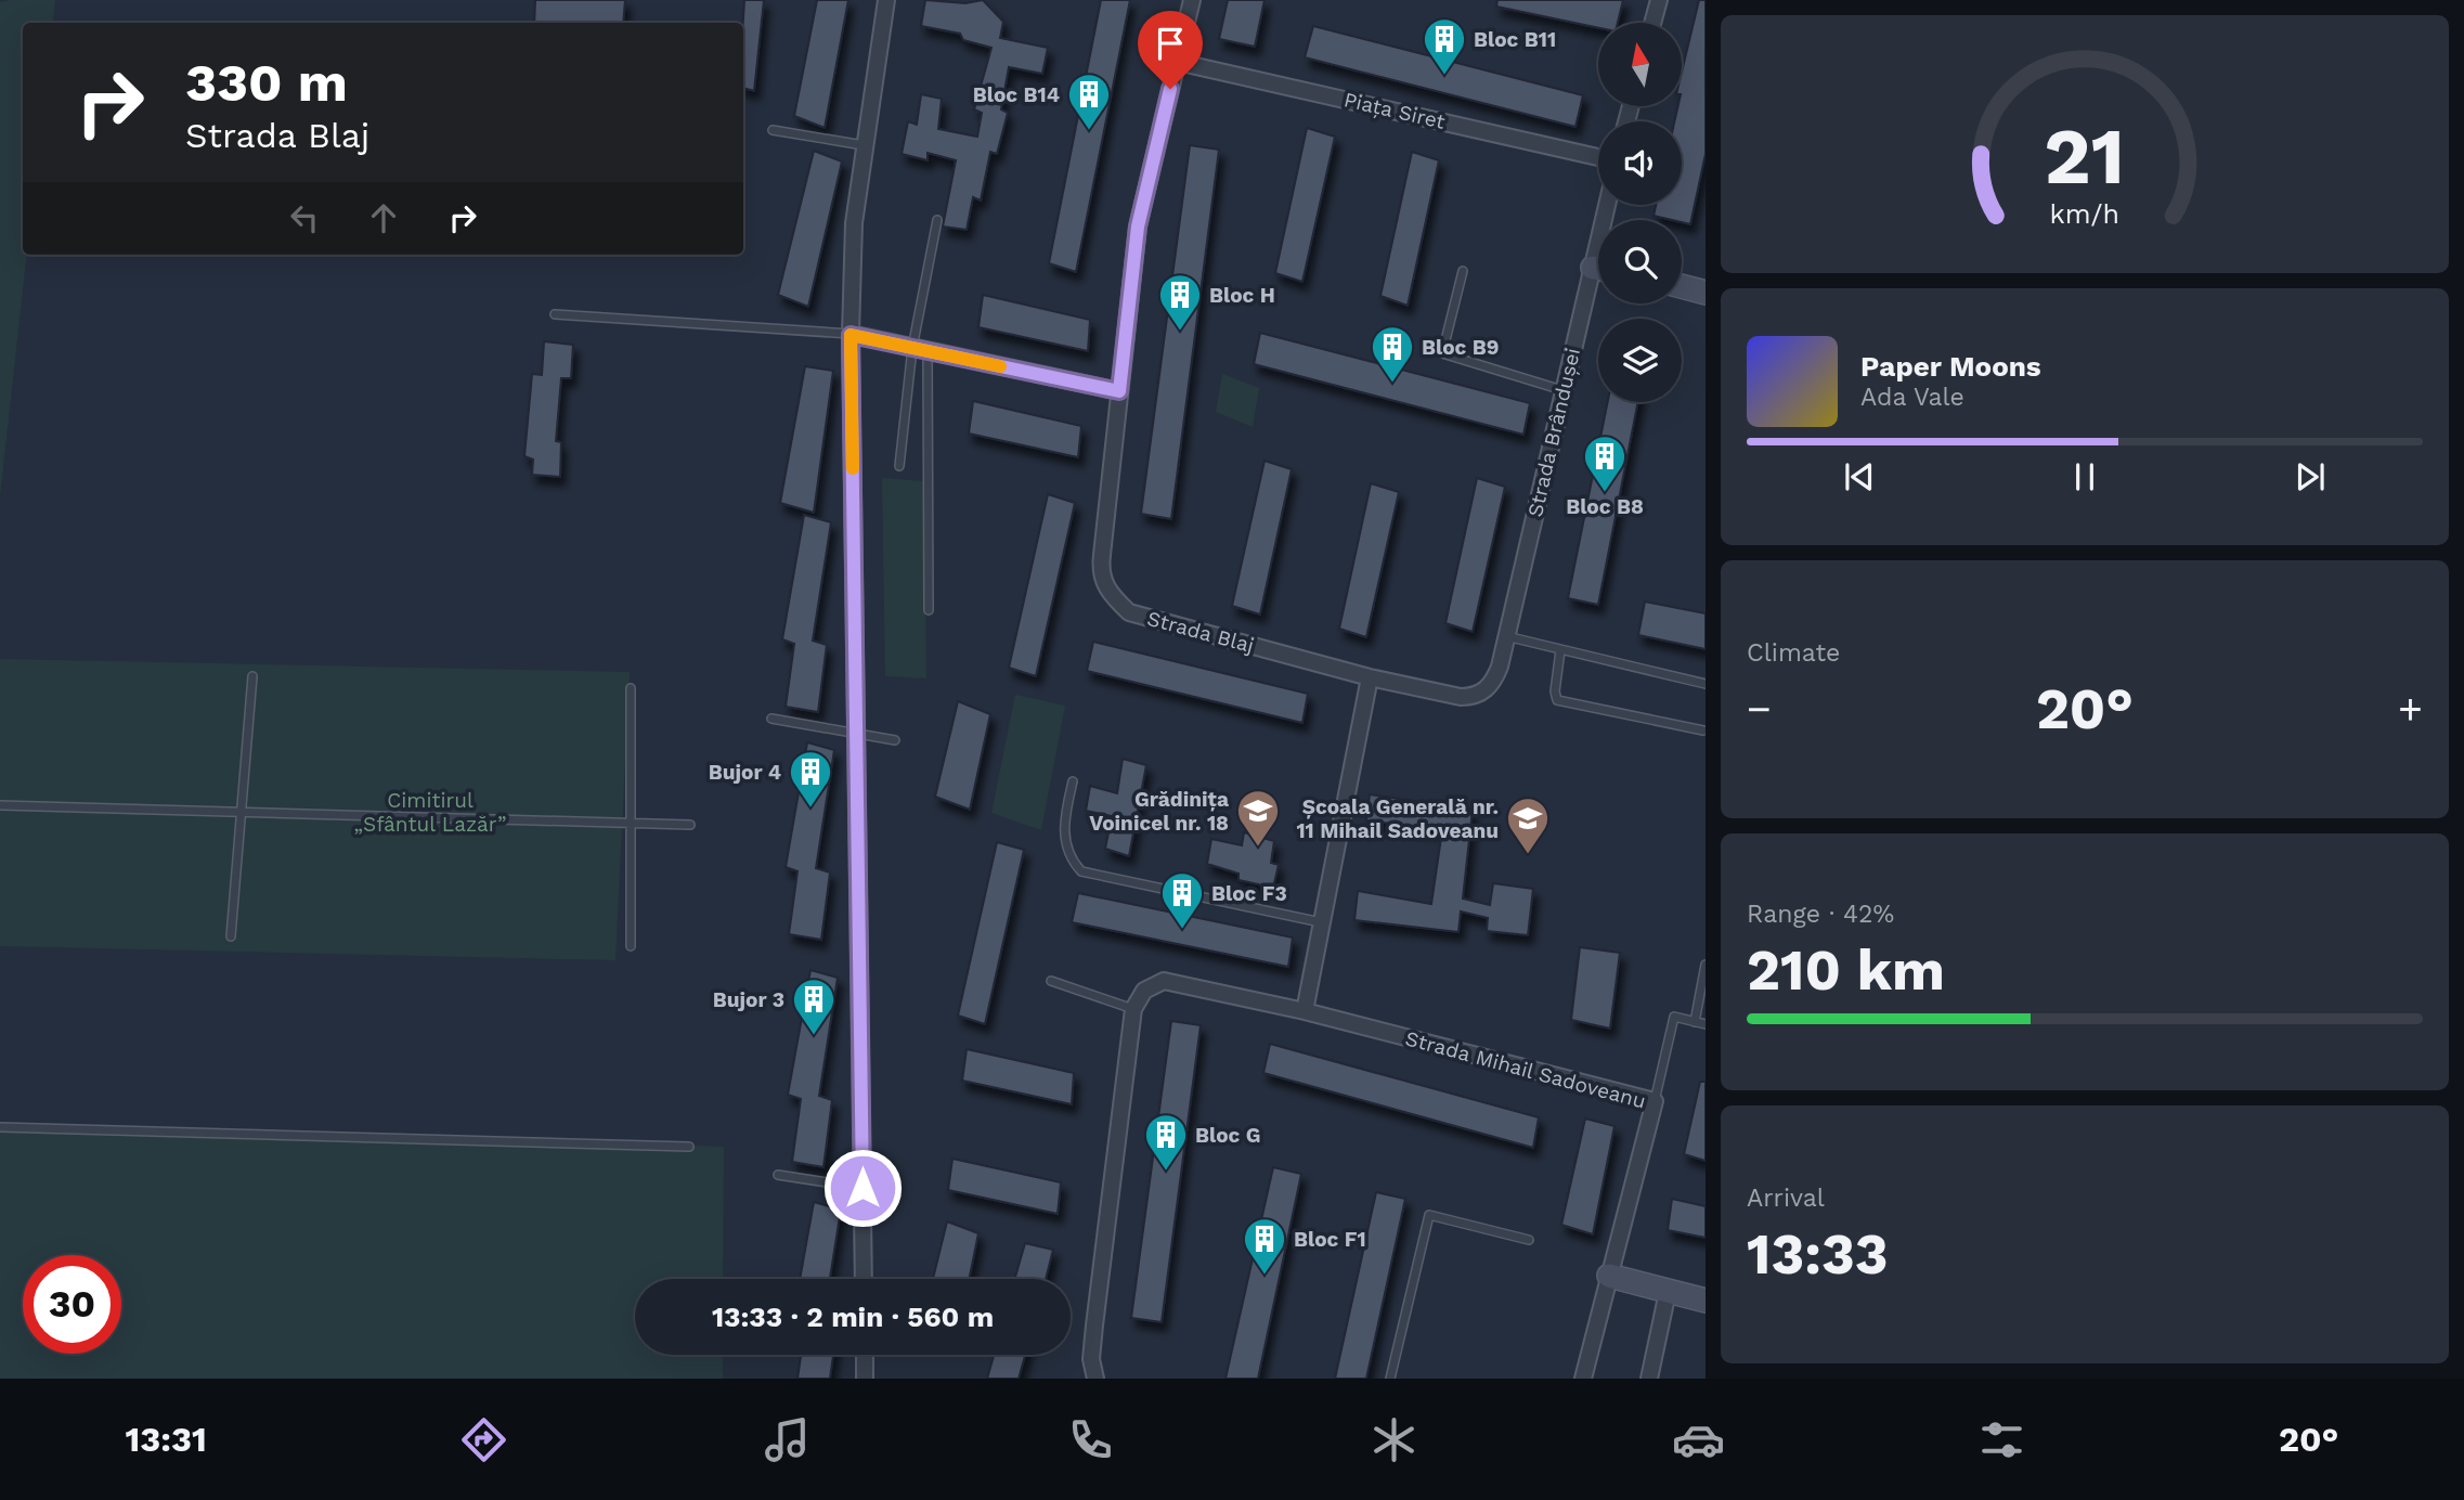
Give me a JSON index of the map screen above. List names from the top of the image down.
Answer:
{
  "streets": {
    "street": [
      "Piața Siret",
      "Strada Brândușei",
      "Strada Blaj",
      "Strada Mihail Sadoveanu"
    ]
  },
  "crossings": [
    ["Piața Siret", "Strada Blaj"],
    ["Strada Brândușei", "Strada Blaj"]
  ],
  "parks": ["Cimitirul „Sfântul Lazăr”"],
  "places": {
    "building": [
      "Bloc B11",
      "Bloc B14",
      "Bloc H",
      "Bloc B9",
      "Bloc B8",
      "Bujor 4",
      "Bloc F3",
      "Bujor 3",
      "Bloc G",
      "Bloc F1"
    ],
    "school or university": ["Grădinița Voinicel nr. 18", "Școala Generală nr. 11 Mihail Sadoveanu"]
  },
  "north": "top",
  "page": {
    "turn": ["330 m", "Strada Blaj"],
    "song": ["Paper Moons", "Ada Vale"],
    "tile": [
      "Climate",
      ["Range · 42%", "210 km"],
      ["Arrival", "13:33"]
    ],
    "heat": ["−", "20°", "+"],
    "limit": "30",
    "trip": "13:33 · 2 min · 560 m",
    "tabs": ["13:31", "20°"],
    "gauge": ["21", "km/h"]
  }
}
